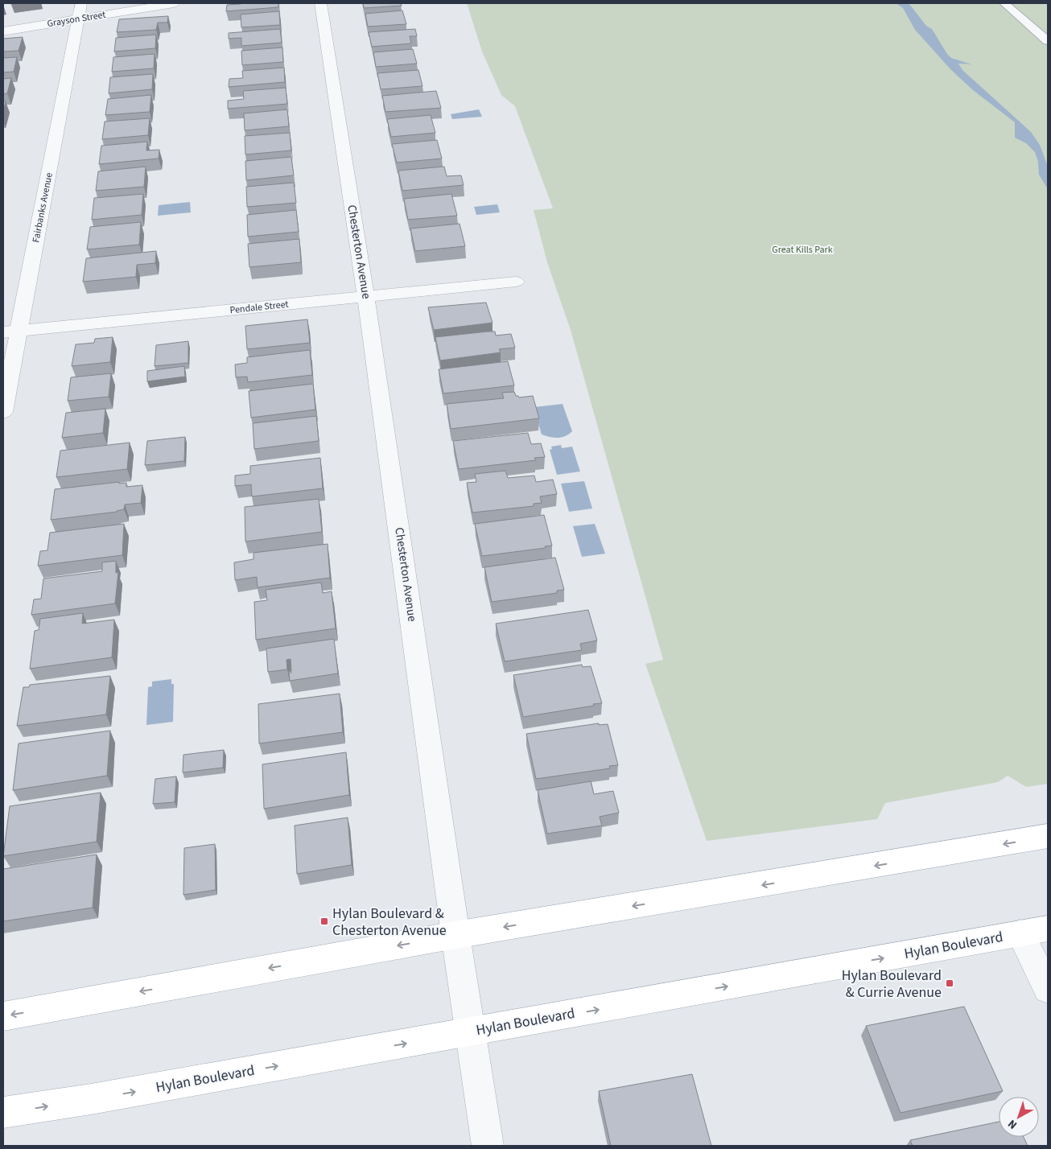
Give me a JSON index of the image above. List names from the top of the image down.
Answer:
{
  "streets": {
    "main road": ["Hylan Boulevard"],
    "street": [
      "Grayson Street",
      "Fairbanks Avenue",
      "Chesterton Avenue",
      "Pendale Street"
    ]
  },
  "crossings": [
    ["Grayson Street", "Fairbanks Avenue"],
    ["Fairbanks Avenue", "Pendale Street"],
    ["Chesterton Avenue", "Pendale Street"],
    ["Chesterton Avenue", "Hylan Boulevard"]
  ],
  "parks": ["Great Kills Park"],
  "places": {
    "transit": ["Hylan Boulevard & Chesterton Avenue", "Hylan Boulevard & Currie Avenue"]
  },
  "north": "bottom left"
}
